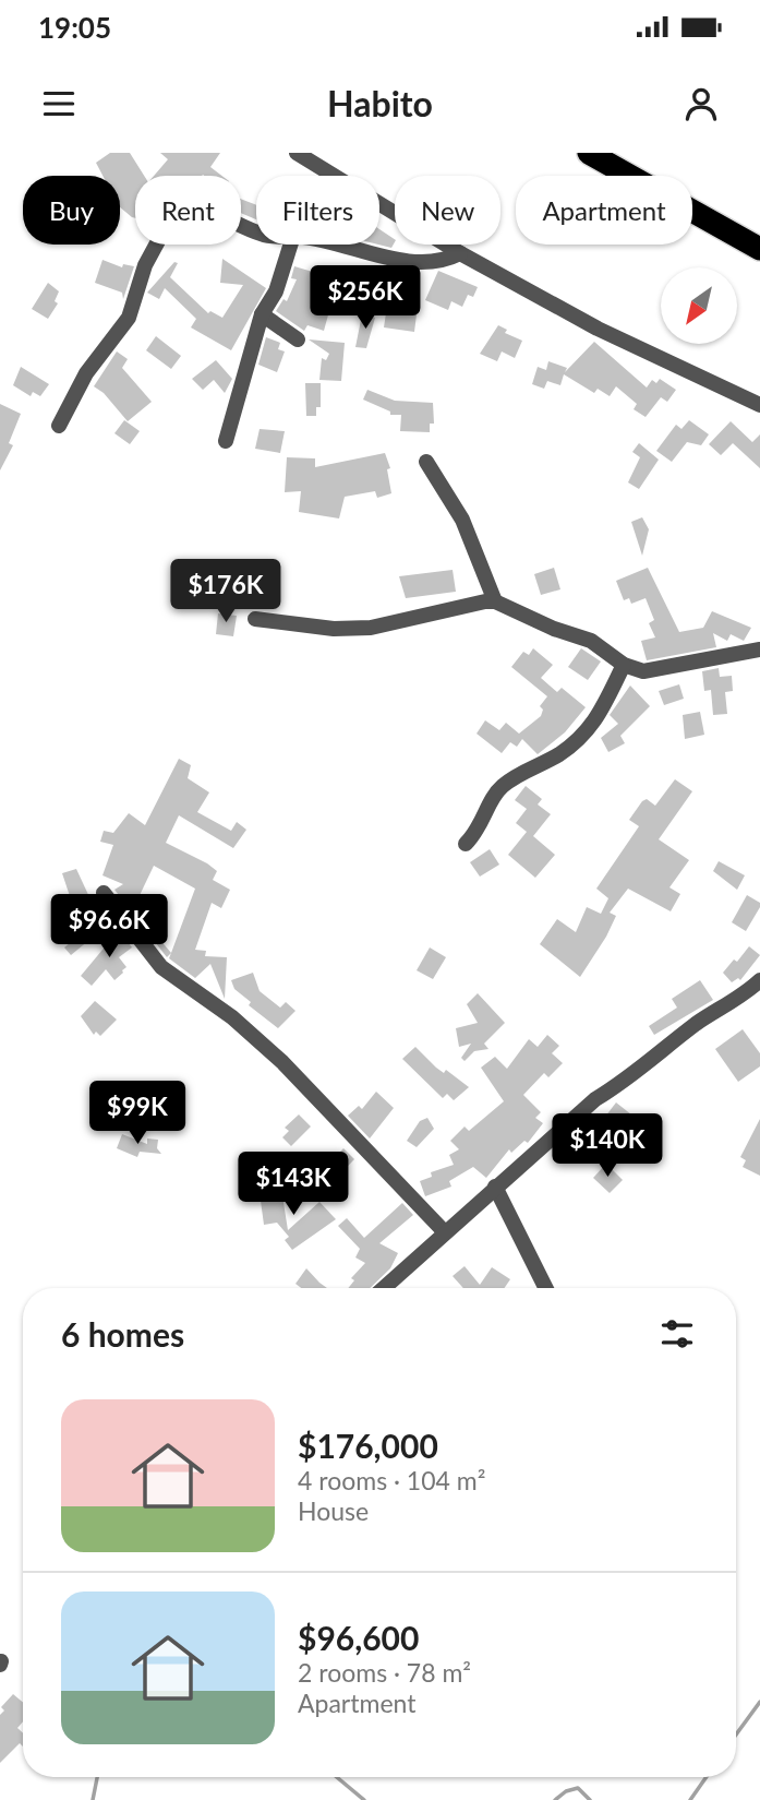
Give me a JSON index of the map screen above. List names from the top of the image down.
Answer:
{
  "north": "bottom left",
  "page": {
    "status": "19:05",
    "header": "Habito",
    "chip": [
      "Buy",
      "Rent",
      "Filters",
      "New",
      "Apartment"
    ],
    "price": [
      "$256K",
      "$176K",
      "$96.6K",
      "$99K",
      "$140K",
      "$143K"
    ],
    "heading": "6 homes",
    "list": [
      {
        "name": "$176,000",
        "note": "4 rooms · 104 m² · House"
      },
      {
        "name": "$96,600",
        "note": "2 rooms · 78 m² · Apartment"
      }
    ]
  }
}
